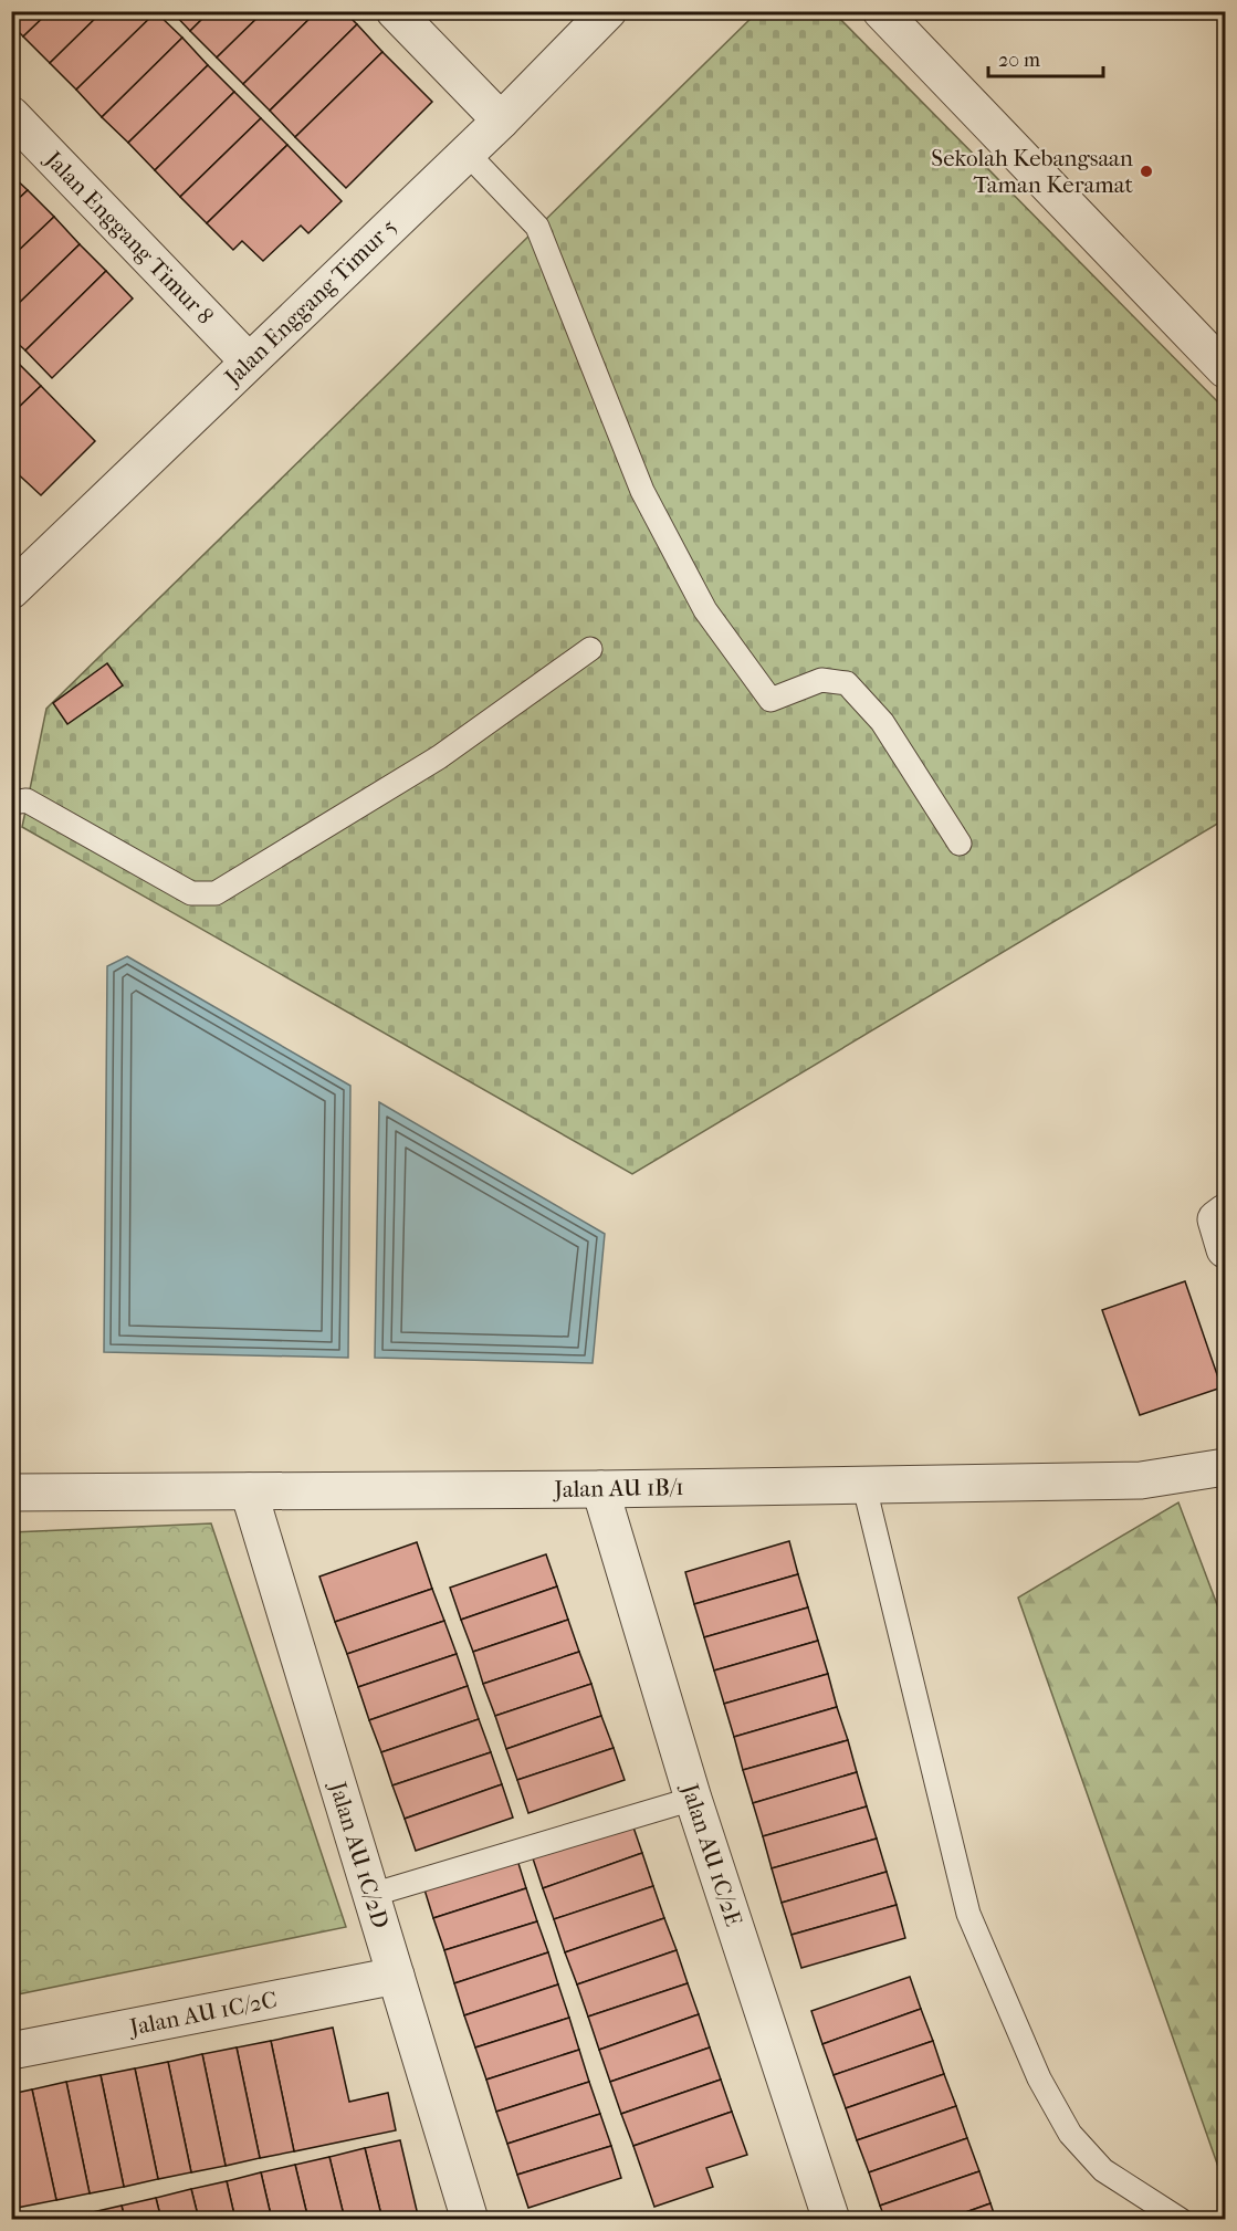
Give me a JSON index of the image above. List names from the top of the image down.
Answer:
{
  "streets": {
    "street": [
      "Jalan Enggang Timur 8",
      "Jalan Enggang Timur 5",
      "Jalan AU 1B/1",
      "Jalan AU 1C/2D",
      "Jalan AU 1C/2E",
      "Jalan AU 1C/2C"
    ]
  },
  "crossings": [
    ["Jalan Enggang Timur 8", "Jalan Enggang Timur 5"],
    ["Jalan AU 1B/1", "Jalan AU 1C/2D"],
    ["Jalan AU 1B/1", "Jalan AU 1C/2E"],
    ["Jalan AU 1C/2D", "Jalan AU 1C/2C"]
  ],
  "places": ["Sekolah Kebangsaan Taman Keramat"],
  "scale_bar": "20 m"
}
